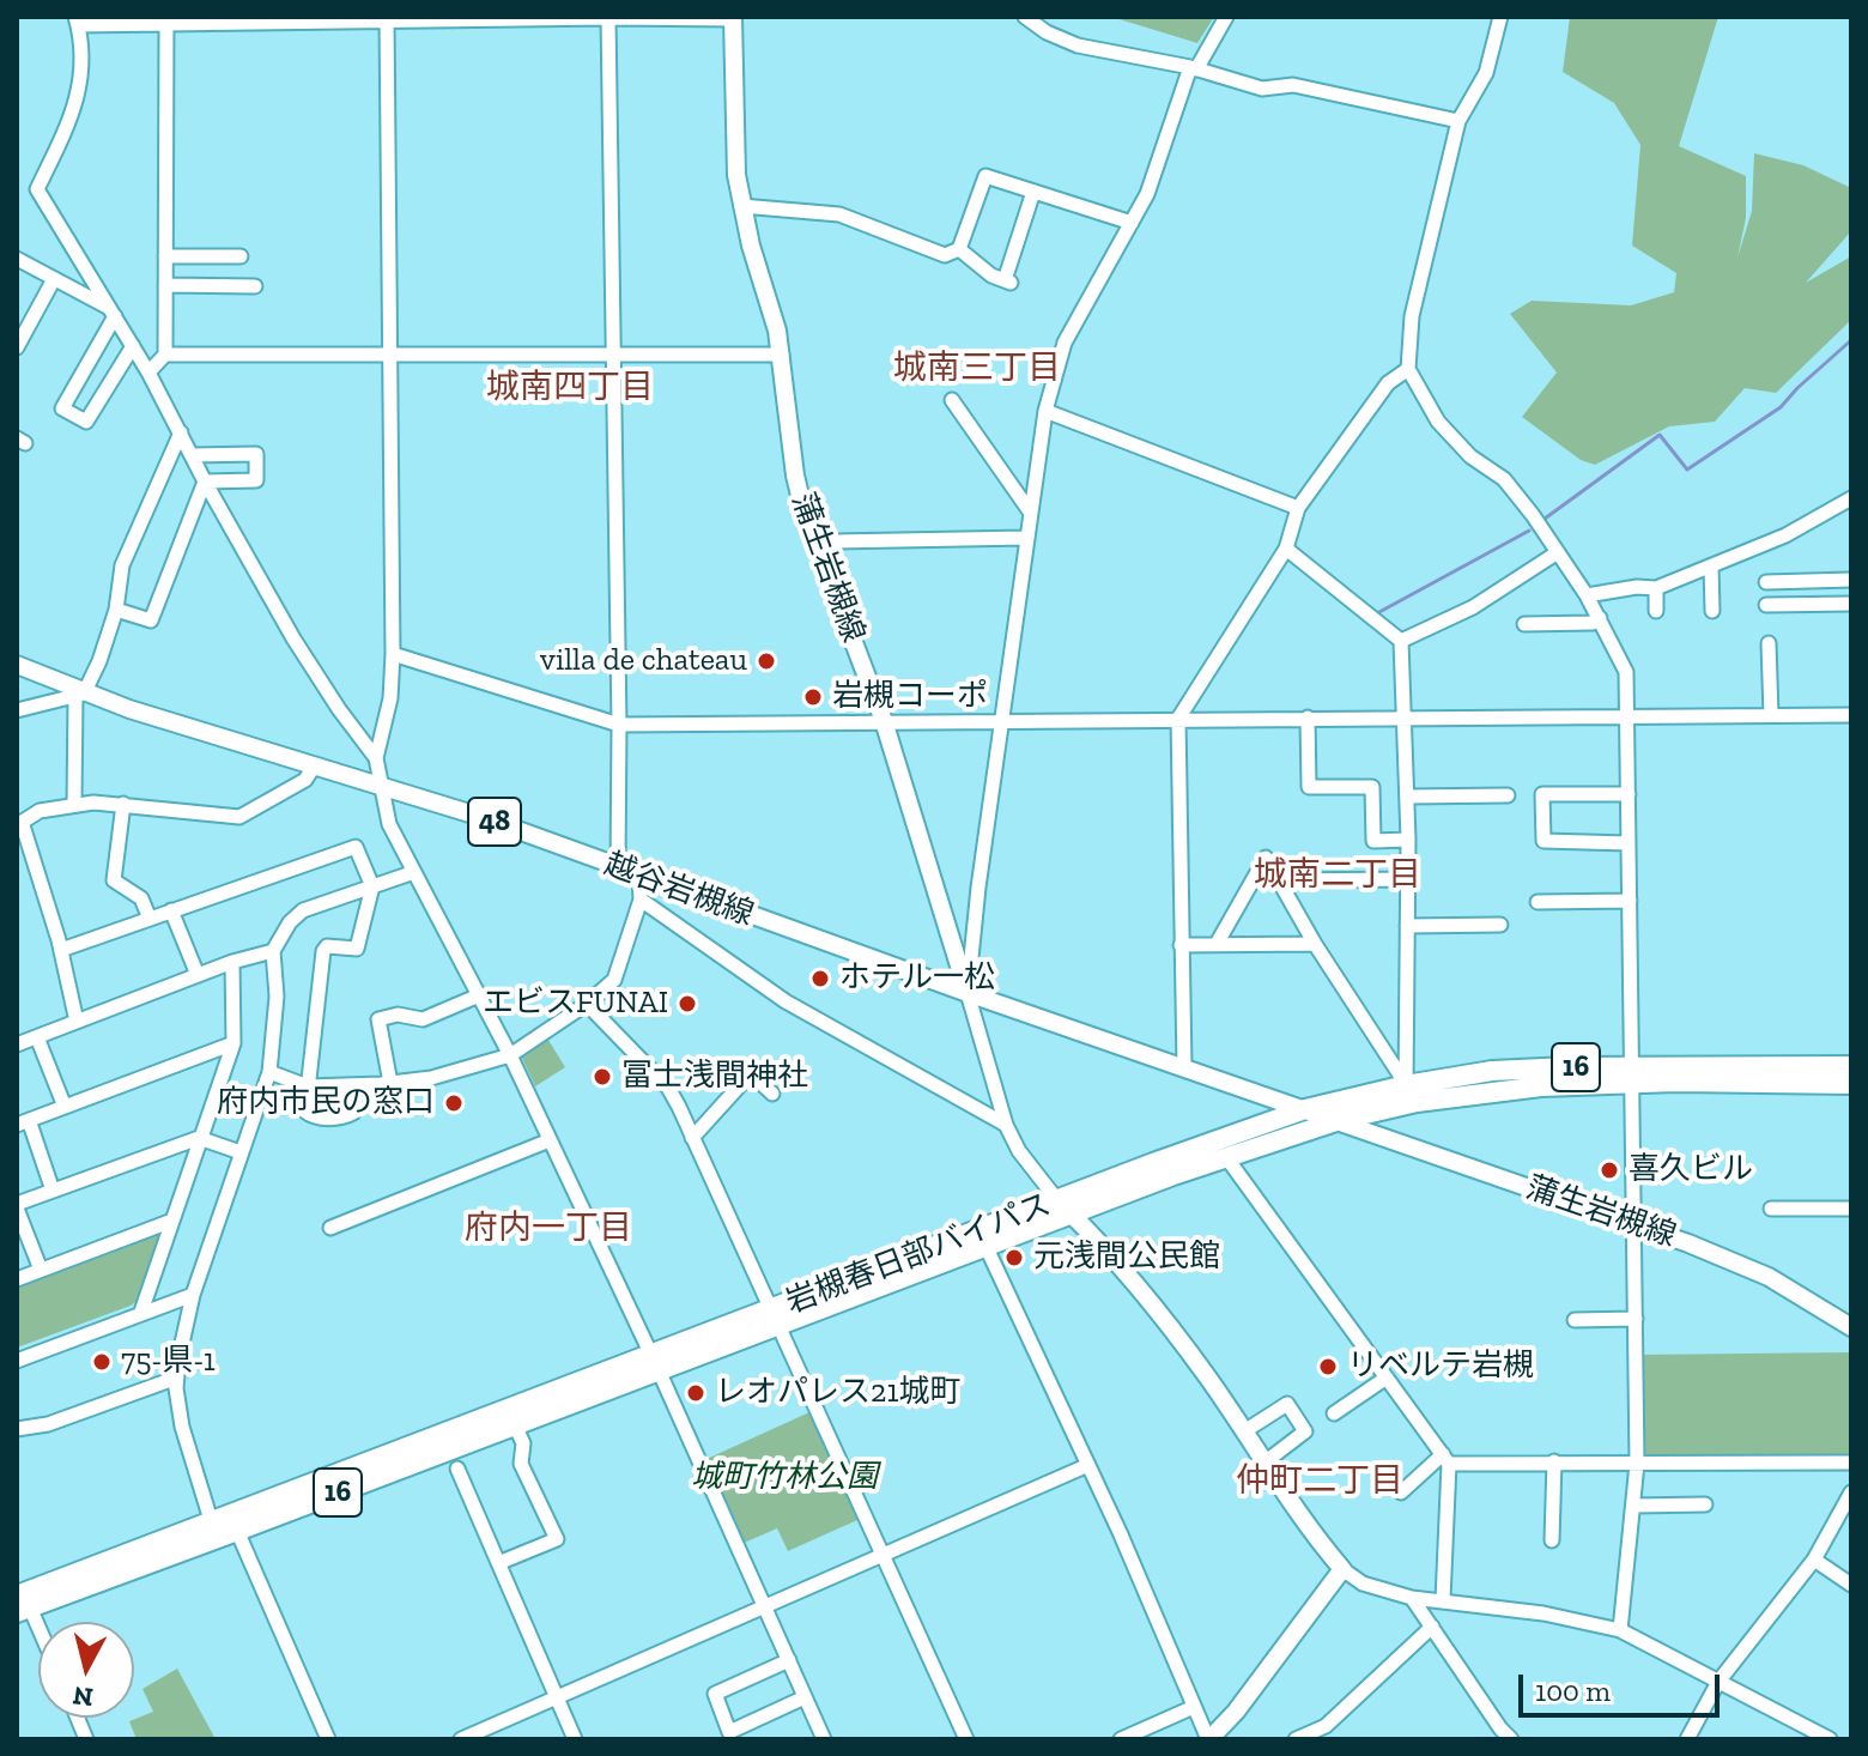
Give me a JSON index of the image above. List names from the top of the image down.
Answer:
{
  "streets": {
    "highway": ["16", "岩槻春日部バイパス"],
    "main road": ["蒲生岩槻線", "48", "越谷岩槻線"]
  },
  "crossings": [
    ["蒲生岩槻線", "越谷岩槻線"],
    ["蒲生岩槻線", "岩槻春日部バイパス"],
    ["越谷岩槻線", "岩槻春日部バイパス"]
  ],
  "districts": [
    "城南三丁目",
    "城南四丁目",
    "城南二丁目",
    "府内一丁目",
    "仲町二丁目"
  ],
  "parks": ["城町竹林公園"],
  "places": [
    "villa de chateau",
    "岩槻コーポ",
    "ホテル一松",
    "エビスFUNAI",
    "冨士浅間神社",
    "府内市民の窓口",
    "喜久ビル",
    "元浅間公民館",
    "75-県-1",
    "リベルテ岩槻",
    "レオパレス21城町"
  ],
  "scale_bar": "100 m",
  "north": "bottom"
}
